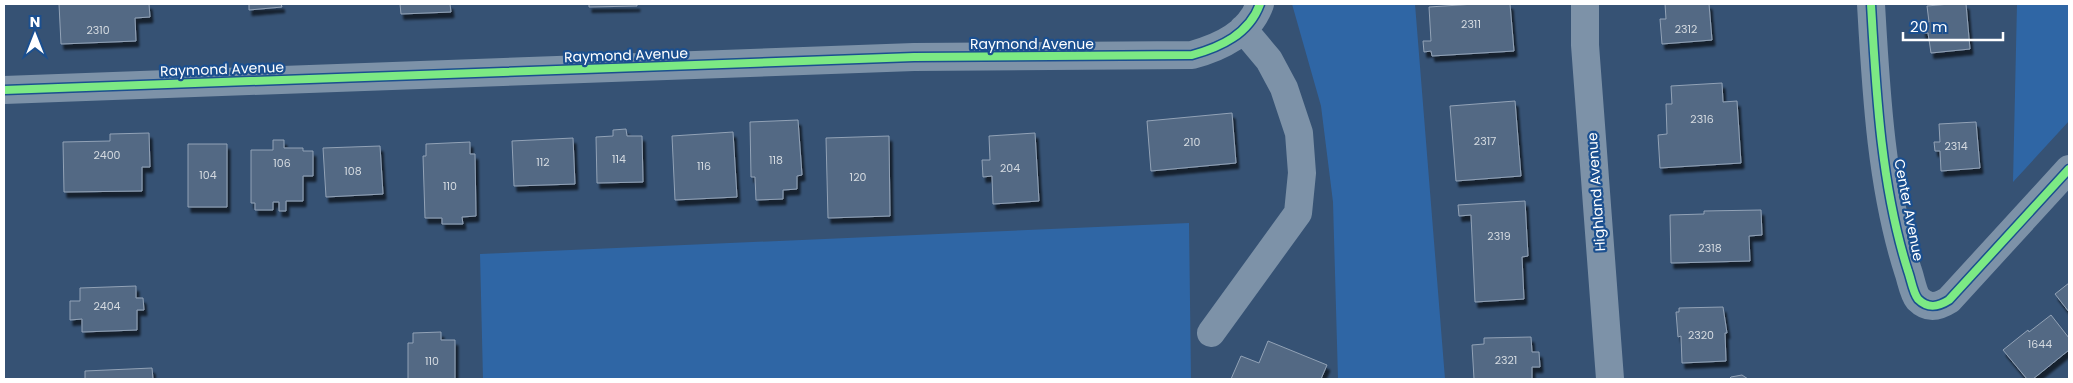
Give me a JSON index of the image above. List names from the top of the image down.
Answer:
{
  "streets": {
    "street": ["Raymond Avenue", "Highland Avenue", "Center Avenue"]
  },
  "house_numbers": [
    "2311",
    "2312",
    "2310",
    "2316",
    "2317",
    "210",
    "2314",
    "2400",
    "114",
    "118",
    "112",
    "106",
    "116",
    "204",
    "108",
    "104",
    "120",
    "110",
    "2319",
    "2318",
    "2404",
    "2320",
    "1644",
    "2321",
    "110"
  ],
  "scale_bar": "20 m",
  "north": "top"
}
